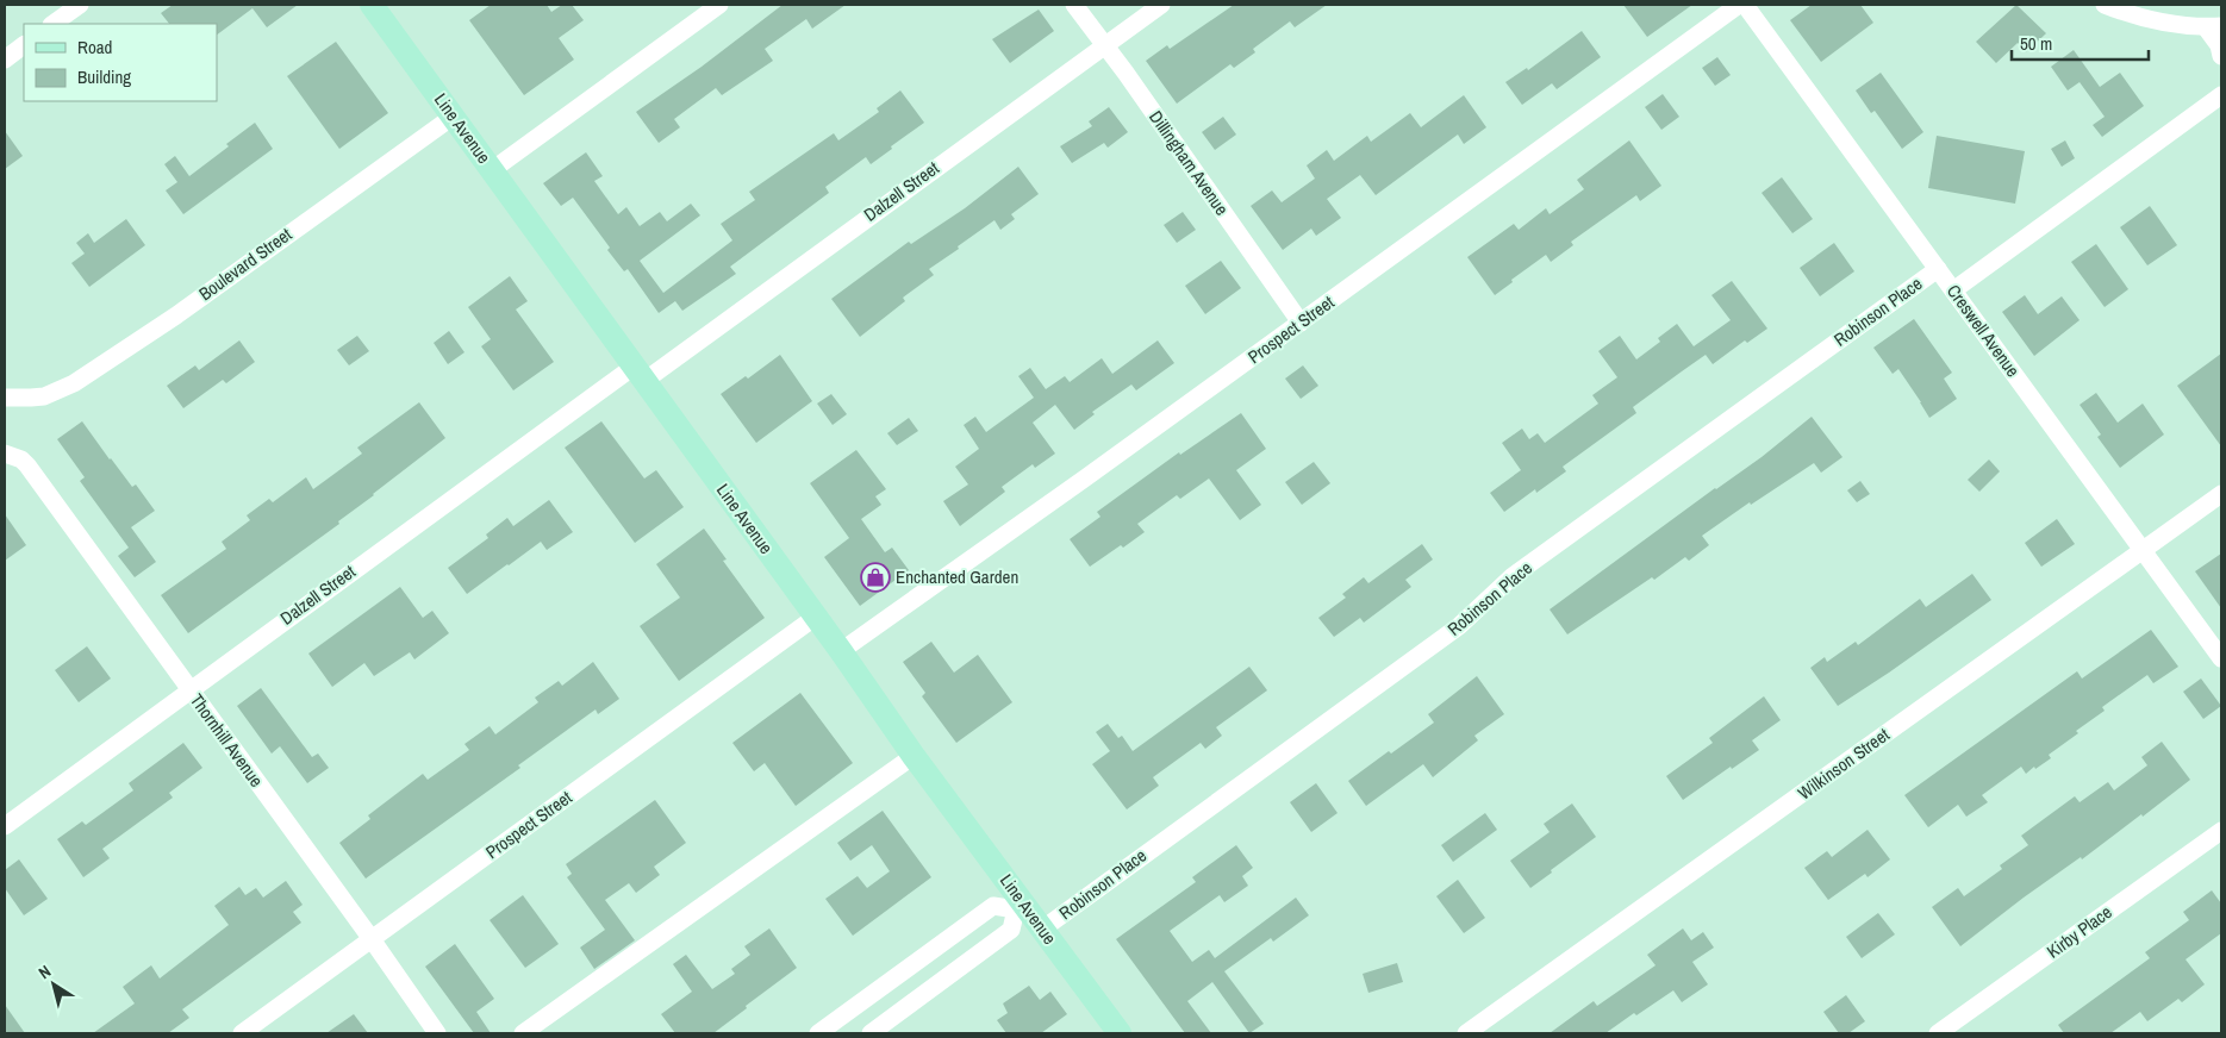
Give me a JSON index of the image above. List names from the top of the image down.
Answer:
{
  "streets": {
    "main road": ["Line Avenue"],
    "street": [
      "Dillingham Avenue",
      "Dalzell Street",
      "Boulevard Street",
      "Robinson Place",
      "Prospect Street",
      "Creswell Avenue",
      "Thornhill Avenue",
      "Wilkinson Street",
      "Kirby Place"
    ]
  },
  "crossings": [
    ["Line Avenue", "Dalzell Street"],
    ["Line Avenue", "Boulevard Street"],
    ["Line Avenue", "Robinson Place"],
    ["Line Avenue", "Prospect Street"],
    ["Dillingham Avenue", "Dalzell Street"],
    ["Dillingham Avenue", "Prospect Street"],
    ["Dalzell Street", "Thornhill Avenue"],
    ["Robinson Place", "Creswell Avenue"],
    ["Prospect Street", "Thornhill Avenue"],
    ["Creswell Avenue", "Wilkinson Street"]
  ],
  "places": {
    "shop": ["Enchanted Garden"]
  },
  "legend": ["Road", "Building"],
  "scale_bar": "50 m",
  "north": "top left"
}
